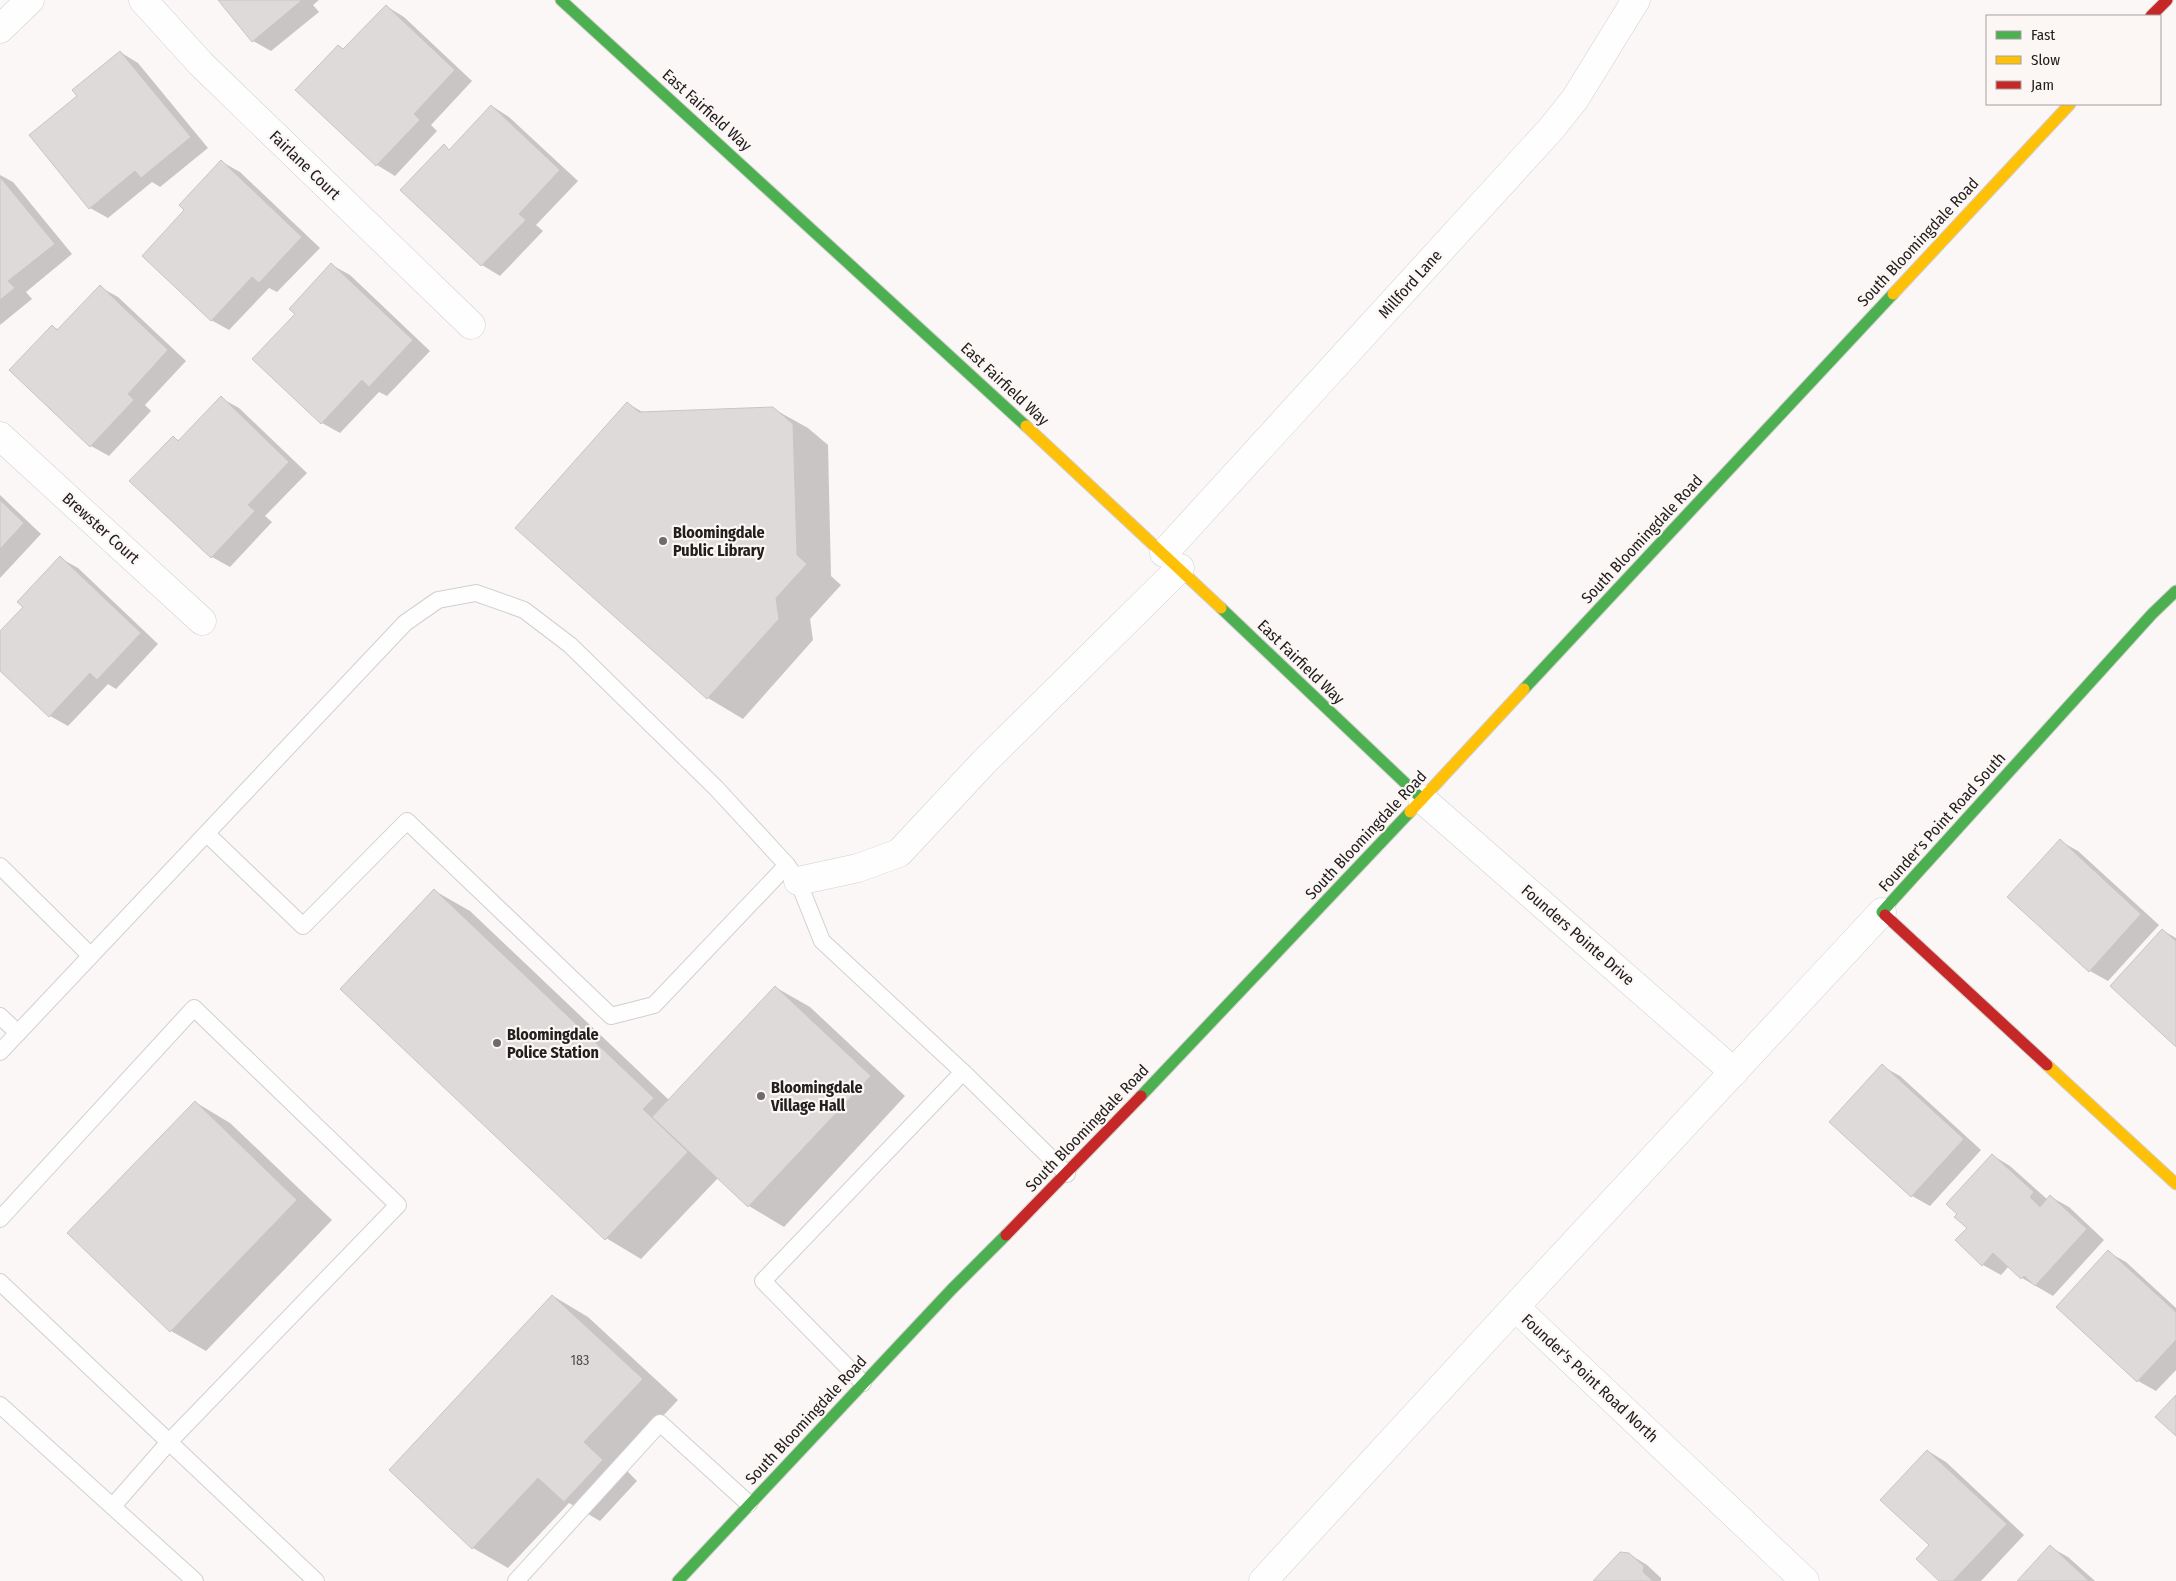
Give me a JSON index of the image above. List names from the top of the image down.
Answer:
{
  "streets": {
    "main road": ["East Fairfield Way", "South Bloomingdale Road", "Founder's Point Road South"],
    "street": [
      "Fairlane Court",
      "Millford Lane",
      "Brewster Court",
      "Founders Pointe Drive",
      "Founder's Point Road North"
    ]
  },
  "crossings": [
    ["East Fairfield Way", "South Bloomingdale Road"],
    ["East Fairfield Way", "Millford Lane"],
    ["East Fairfield Way", "Founders Pointe Drive"],
    ["South Bloomingdale Road", "Founders Pointe Drive"]
  ],
  "places": ["Bloomingdale Public Library", "Bloomingdale Police Station", "Bloomingdale Village Hall"],
  "house_numbers": ["183"],
  "legend": ["Fast", "Slow", "Jam"]
}
